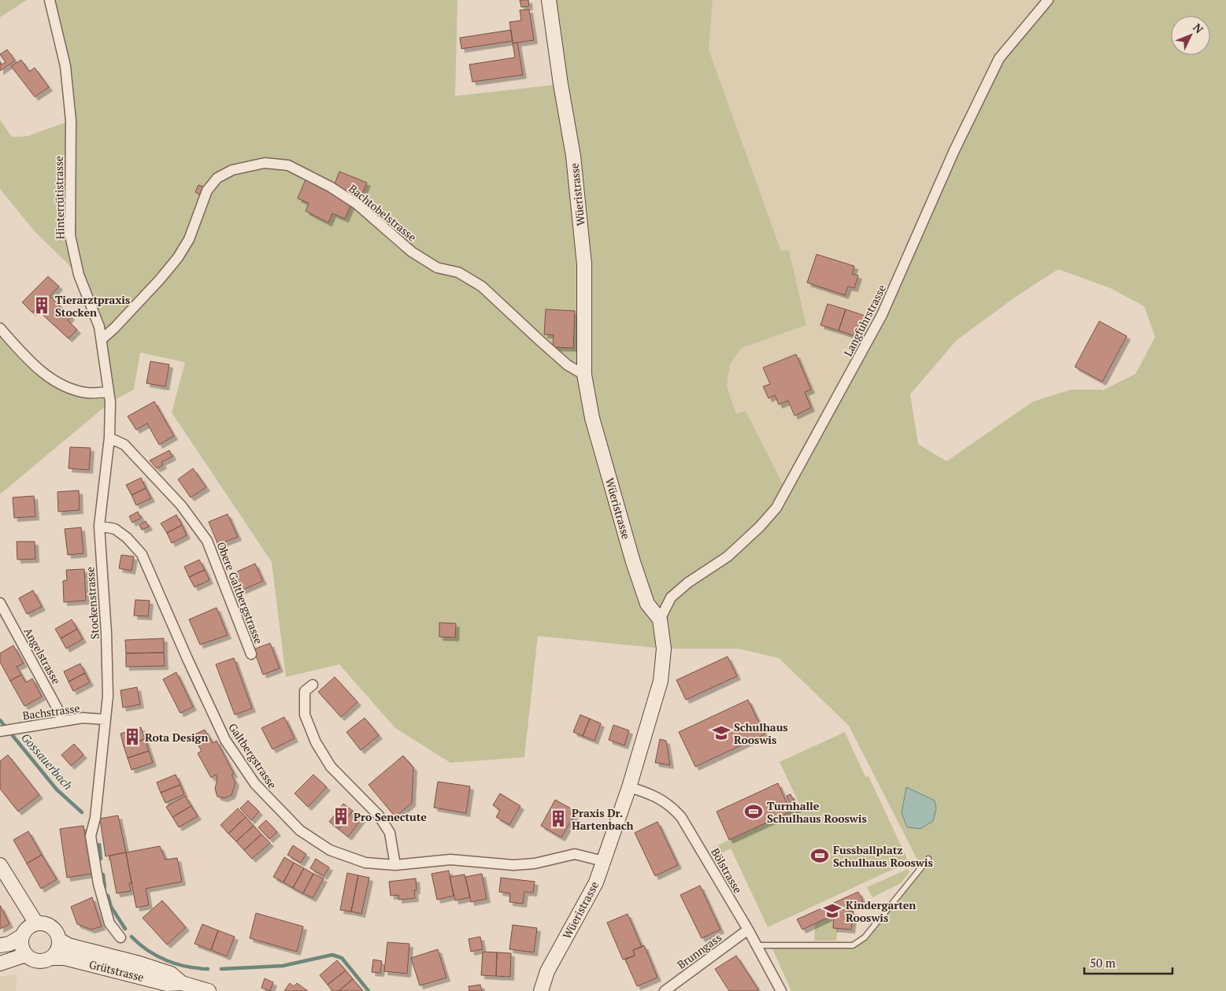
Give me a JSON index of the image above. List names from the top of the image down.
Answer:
{
  "streets": {
    "street": [
      "Wüeristrasse",
      "Hinterrütistrasse",
      "Bachtobelstrasse",
      "Langfuhrstrasse",
      "Obere Galtbergstrasse",
      "Stockenstrasse",
      "Angelstrasse",
      "Bachstrasse",
      "Galtbergstrasse",
      "Bölstrasse",
      "Brunngass",
      "Grütstrasse"
    ]
  },
  "crossings": [
    ["Wüeristrasse", "Bachtobelstrasse"],
    ["Wüeristrasse", "Langfuhrstrasse"],
    ["Wüeristrasse", "Galtbergstrasse"],
    ["Wüeristrasse", "Bölstrasse"],
    ["Hinterrütistrasse", "Bachtobelstrasse"],
    ["Hinterrütistrasse", "Stockenstrasse"],
    ["Obere Galtbergstrasse", "Stockenstrasse"],
    ["Stockenstrasse", "Bachstrasse"],
    ["Stockenstrasse", "Galtbergstrasse"],
    ["Angelstrasse", "Bachstrasse"],
    ["Bölstrasse", "Brunngass"]
  ],
  "water": ["Gossauerbach"],
  "places": {
    "building": [
      "Tierarztpraxis Stocken",
      "Rota Design",
      "Pro Senectute",
      "Praxis Dr. Hartenbach"
    ],
    "school or university": ["Schulhaus Rooswis", "Kindergarten Rooswis"],
    "sports": ["Turnhalle Schulhaus Rooswis", "Fussballplatz Schulhaus Rooswis"]
  },
  "scale_bar": "50 m",
  "north": "top right"
}
